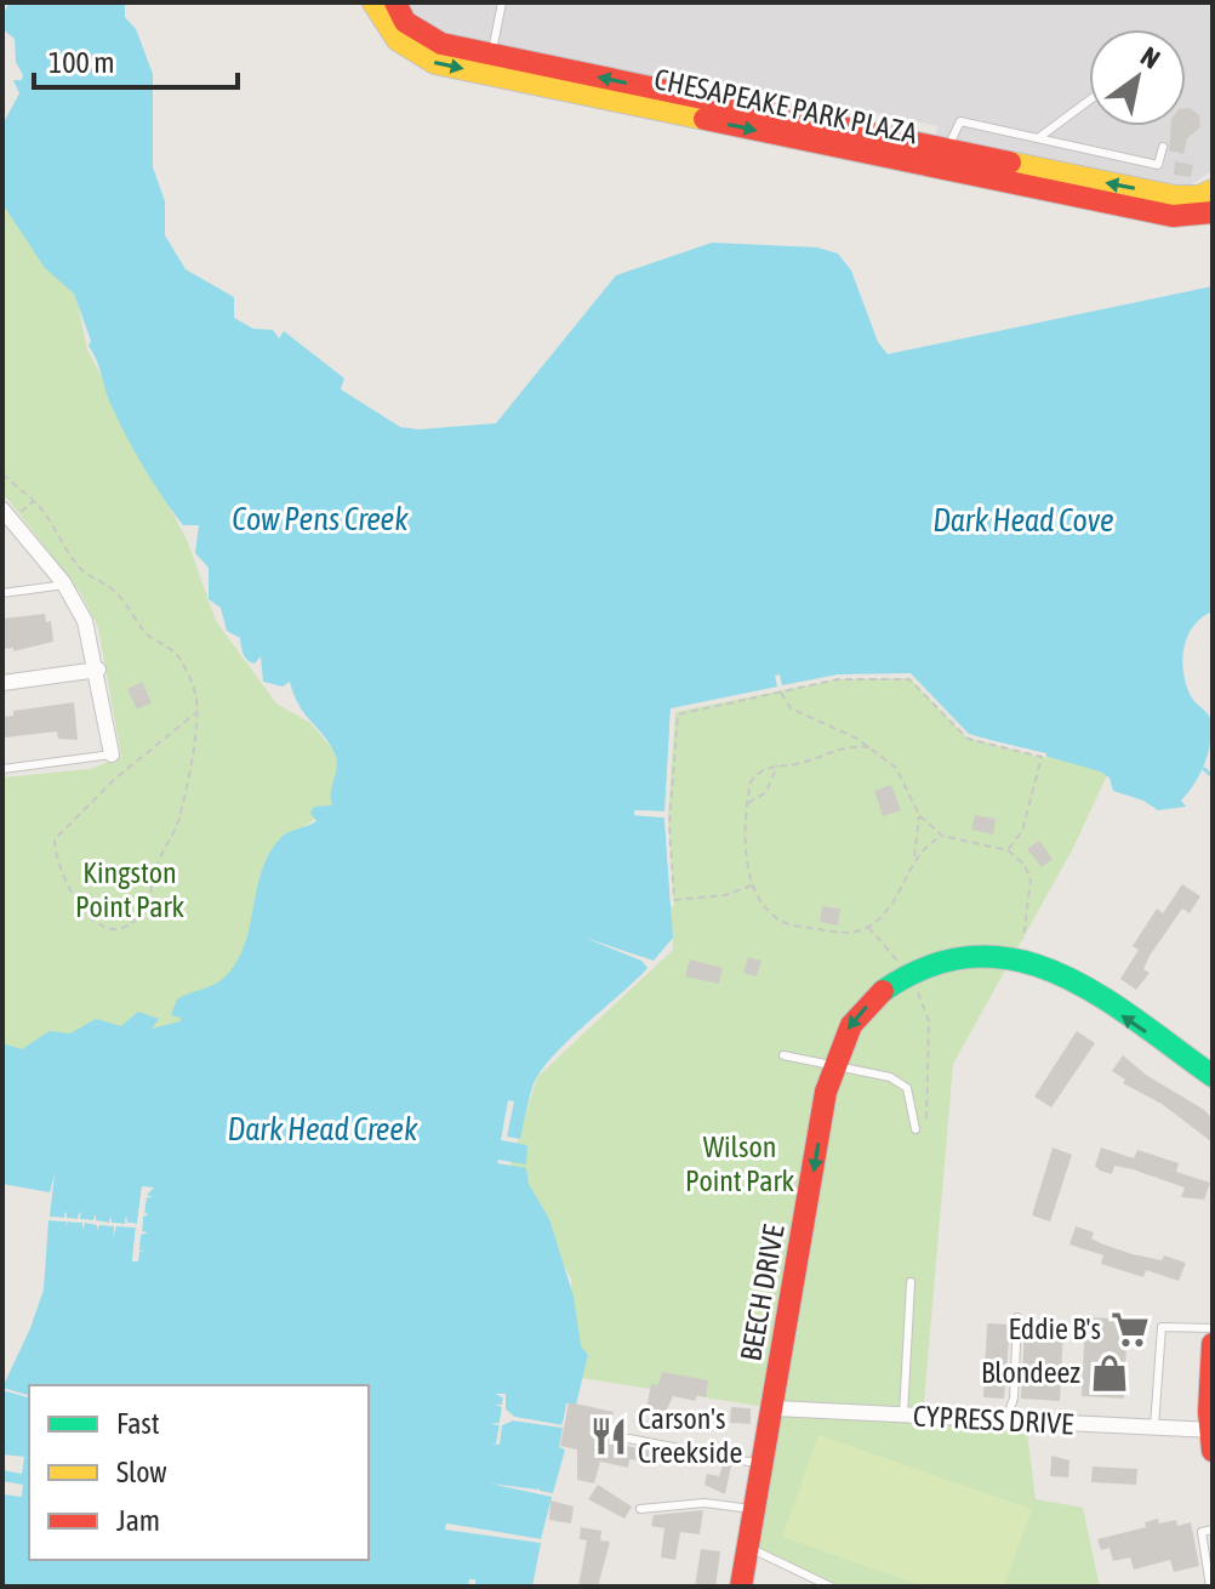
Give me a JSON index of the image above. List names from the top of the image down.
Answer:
{
  "streets": {
    "street": ["CHESAPEAKE PARK PLAZA", "BEECH DRIVE", "CYPRESS DRIVE"]
  },
  "crossings": [
    ["BEECH DRIVE", "CYPRESS DRIVE"]
  ],
  "water": ["Cow Pens Creek", "Dark Head Cove", "Dark Head Creek"],
  "parks": ["Kingston Point Park", "Wilson Point Park"],
  "places": {
    "supermarket": ["Eddie B's"],
    "shop": ["Blondeez"],
    "restaurant": ["Carson's Creekside"]
  },
  "legend": ["Fast", "Slow", "Jam"],
  "scale_bar": "100 m",
  "north": "top right"
}
